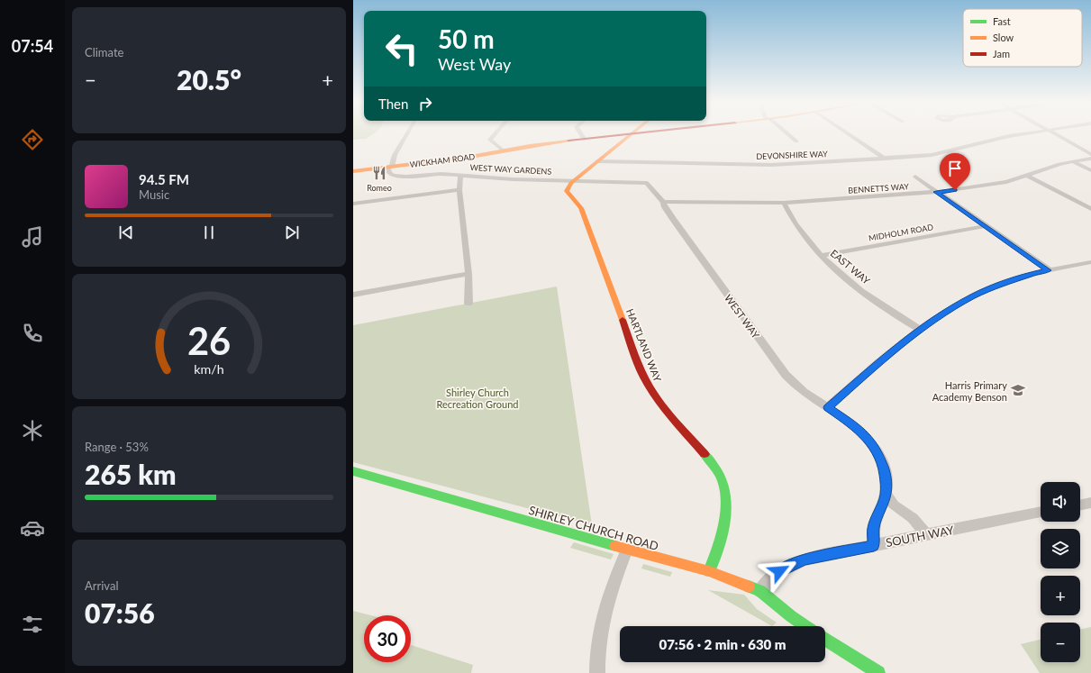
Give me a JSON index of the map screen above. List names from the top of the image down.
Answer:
{
  "streets": {
    "main road": ["WICKHAM ROAD", "HARTLAND WAY", "SHIRLEY CHURCH ROAD"],
    "street": [
      "DEVONSHIRE WAY",
      "WEST WAY GARDENS",
      "BENNETTS WAY",
      "MIDHOLM ROAD",
      "EAST WAY",
      "WEST WAY",
      "SOUTH WAY"
    ]
  },
  "crossings": [
    ["WICKHAM ROAD", "WEST WAY GARDENS"],
    ["WEST WAY GARDENS", "WEST WAY"],
    ["WEST WAY GARDENS", "HARTLAND WAY"],
    ["BENNETTS WAY", "EAST WAY"],
    ["BENNETTS WAY", "WEST WAY"],
    ["MIDHOLM ROAD", "EAST WAY"],
    ["WEST WAY", "HARTLAND WAY"],
    ["WEST WAY", "SOUTH WAY"],
    ["HARTLAND WAY", "SHIRLEY CHURCH ROAD"],
    ["SHIRLEY CHURCH ROAD", "SOUTH WAY"]
  ],
  "parks": ["Shirley Church Recreation Ground"],
  "places": {
    "restaurant": ["Romeo"],
    "school or university": ["Harris Primary Academy Benson"]
  },
  "legend": ["Fast", "Slow", "Jam"],
  "page": {
    "tabs": "07:54",
    "tile": [
      "Climate",
      ["Range · 53%", "265 km"],
      ["Arrival", "07:56"]
    ],
    "turn": ["50 m", "West Way"],
    "heat": ["−", "20.5°", "+"],
    "then": "Then",
    "song": ["94.5 FM", "Music"],
    "map_buttons": ["+", "−"],
    "limit": "30",
    "trip": "07:56 · 2 min · 630 m",
    "gauge": ["26", "km/h"]
  }
}
